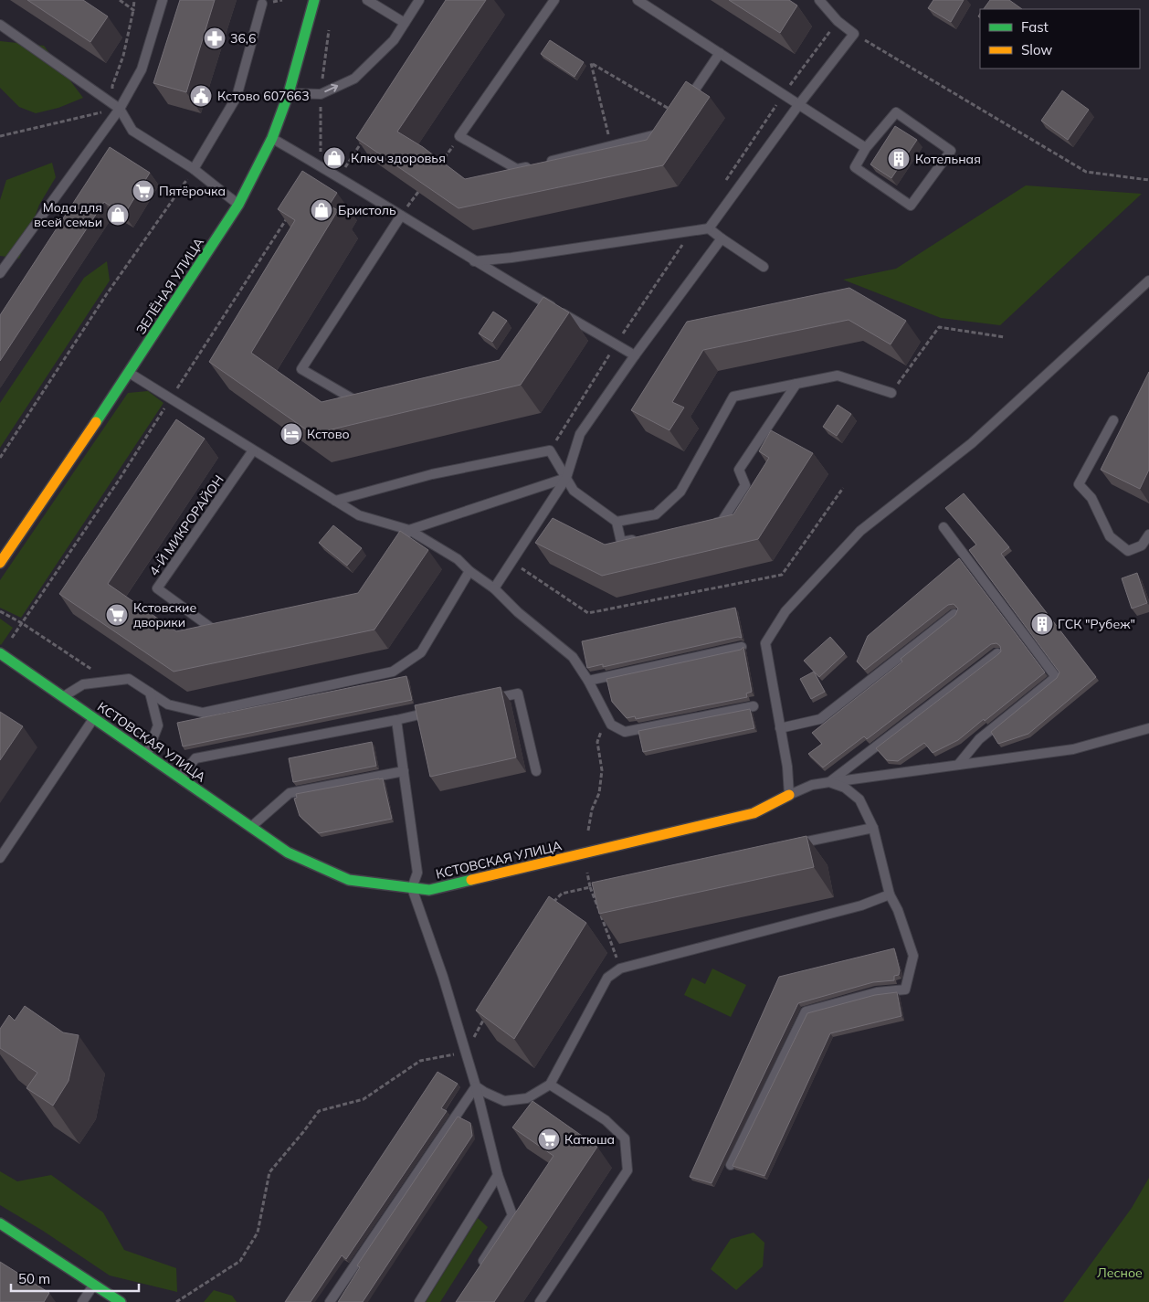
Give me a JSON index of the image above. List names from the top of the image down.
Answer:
{
  "streets": {
    "street": ["ЗЕЛЁНАЯ УЛИЦА", "КСТОВСКАЯ УЛИЦА"],
    "lane": ["4-Й МИКРОРАЙОН"]
  },
  "parks": ["Лесное"],
  "places": {
    "pharmacy": ["36,6"],
    "public building": ["Кстово 607663"],
    "shop": ["Ключ здоровья", "Бристоль", "Мода для всей семьи"],
    "building": ["Котельная", "ГСК \"Рубеж\""],
    "supermarket": ["Пятёрочка", "Кстовские дворики", "Катюша"],
    "hotel": ["Кстово"]
  },
  "legend": ["Fast", "Slow"],
  "scale_bar": "50 m"
}
